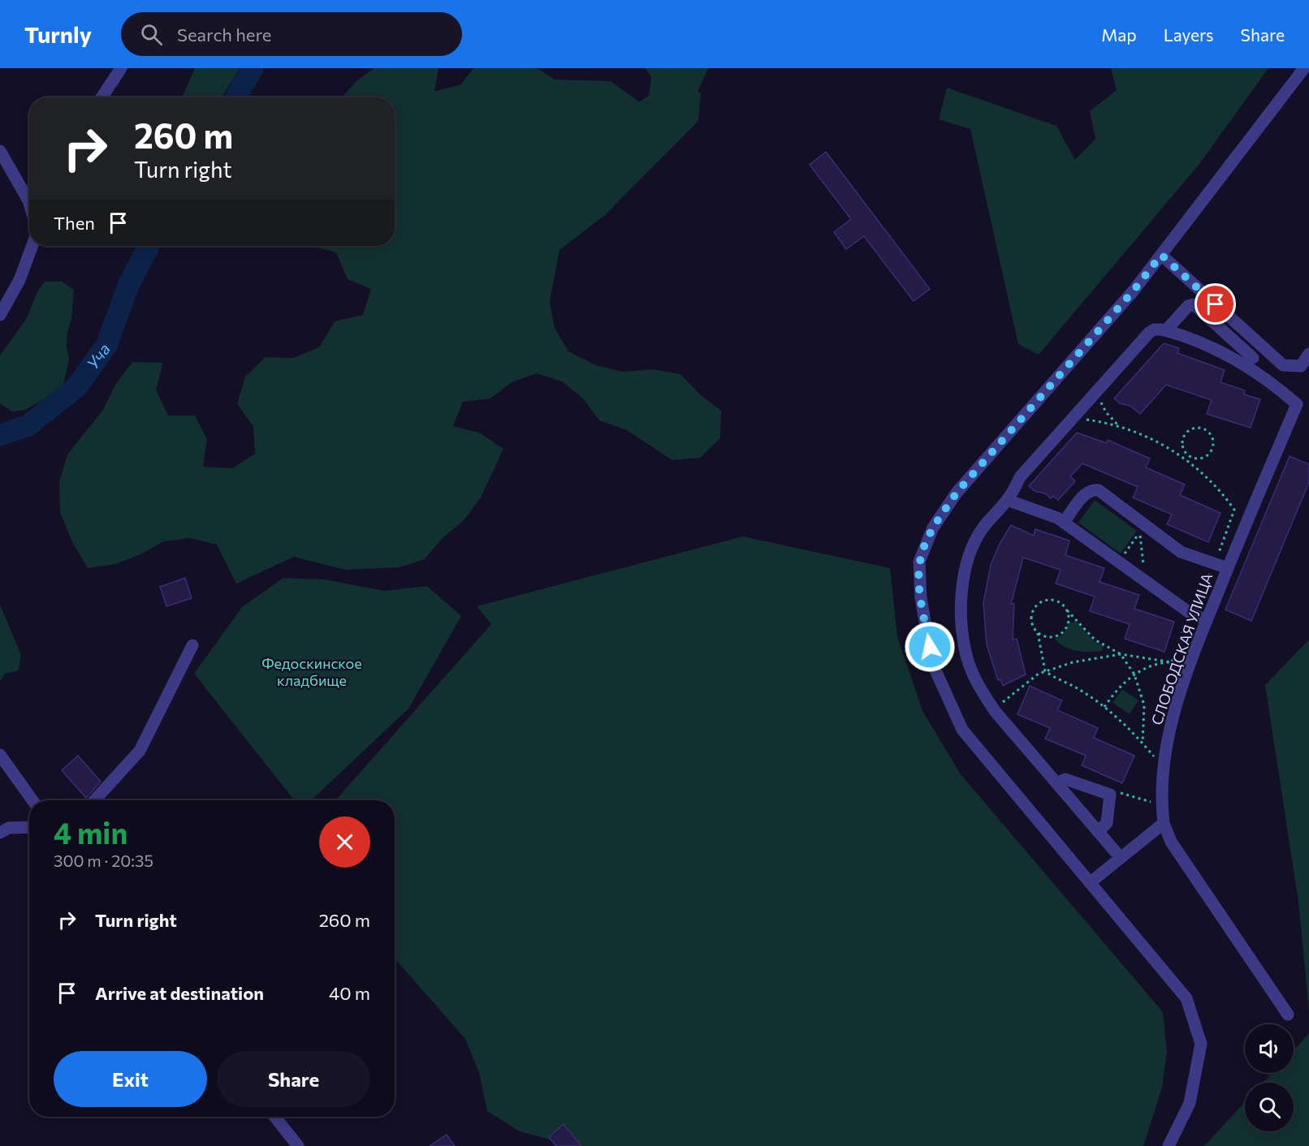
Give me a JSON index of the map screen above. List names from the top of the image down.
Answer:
{
  "streets": {
    "street": ["СЛОБОДСКАЯ УЛИЦА"]
  },
  "water": ["Уча"],
  "parks": ["Федоскинское кладбище"],
  "page": {
    "header": "Turnly",
    "search": "Search here",
    "nav": ["Map", "Layers", "Share"],
    "turn": ["260 m", "Turn right"],
    "then": "Then",
    "heading": ["4 min", "300 m · 20:35"],
    "list": [
      {
        "name": "Turn right",
        "value": "260 m"
      },
      {
        "name": "Arrive at destination",
        "value": "40 m"
      }
    ],
    "buttons": ["Exit", "Share"]
  }
}
